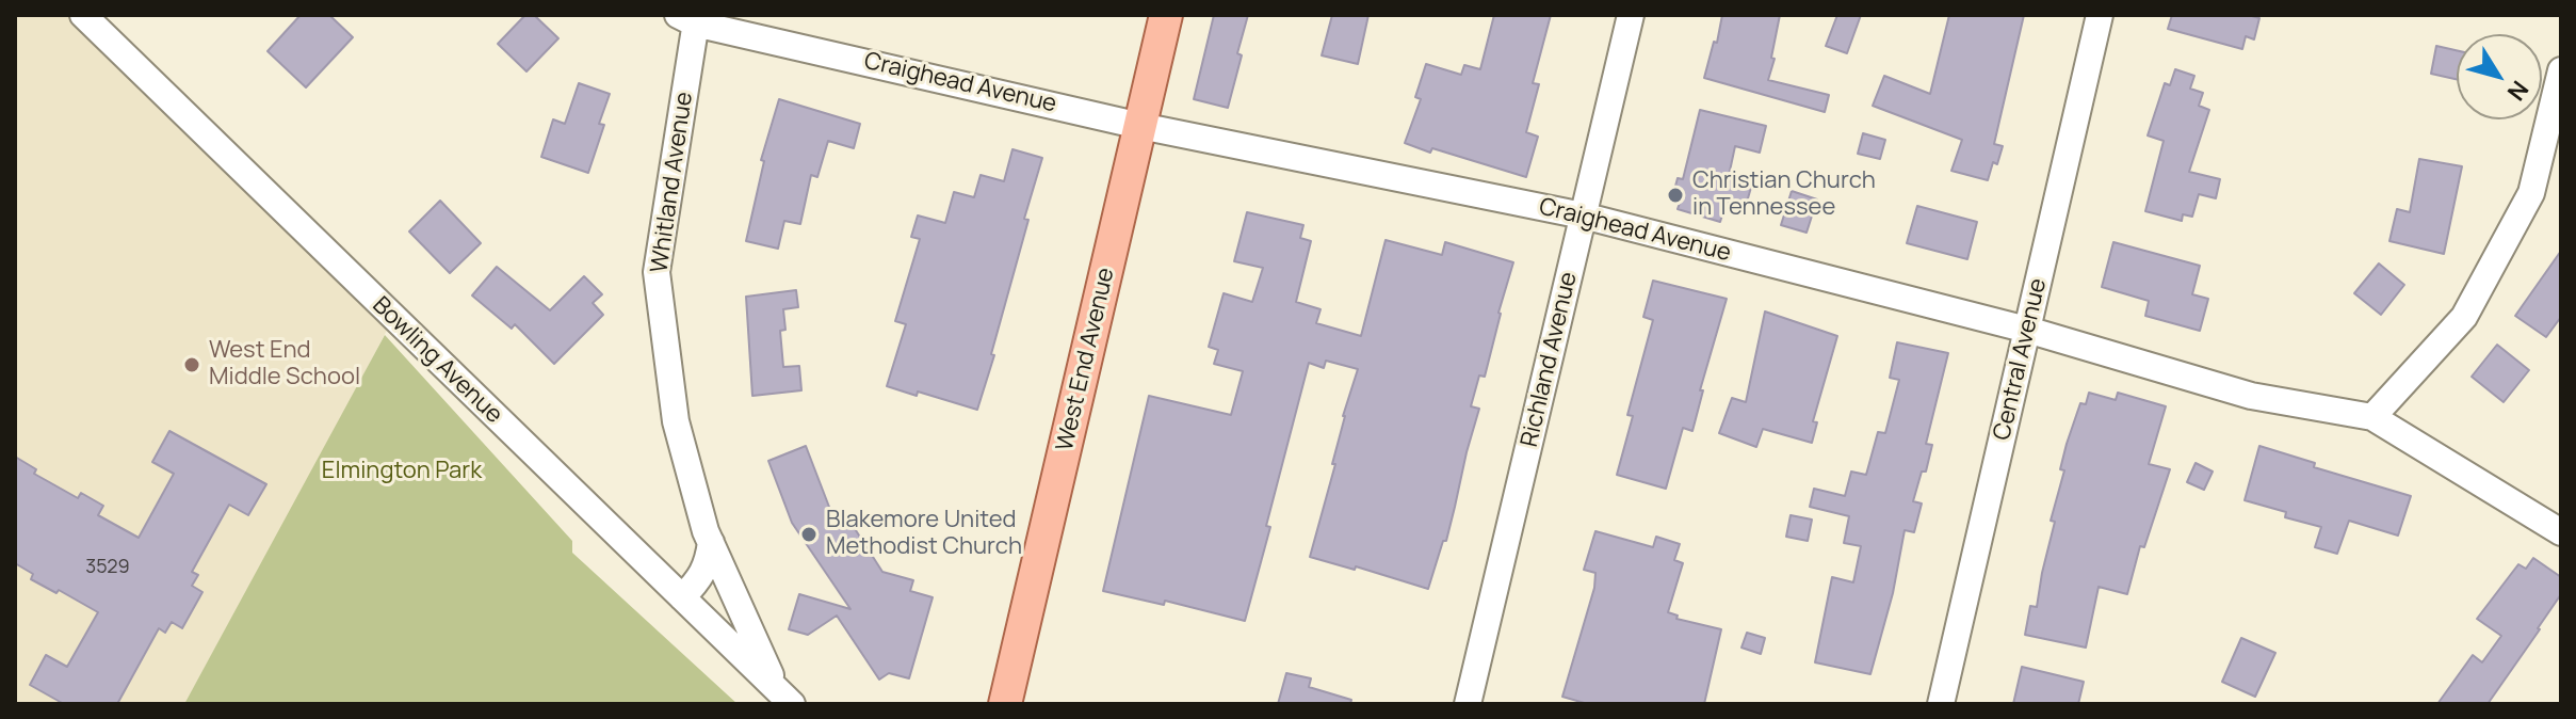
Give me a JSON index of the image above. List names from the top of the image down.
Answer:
{
  "streets": {
    "main road": ["West End Avenue"],
    "street": [
      "Craighead Avenue",
      "Whitland Avenue",
      "Richland Avenue",
      "Central Avenue",
      "Bowling Avenue"
    ]
  },
  "crossings": [
    ["Craighead Avenue", "Whitland Avenue"],
    ["Craighead Avenue", "West End Avenue"],
    ["Craighead Avenue", "Richland Avenue"],
    ["Craighead Avenue", "Central Avenue"],
    ["Whitland Avenue", "Bowling Avenue"]
  ],
  "parks": ["Elmington Park"],
  "places": ["Christian Church in Tennessee", "West End Middle School", "Blakemore United Methodist Church"],
  "house_numbers": ["3529"],
  "north": "bottom right"
}
